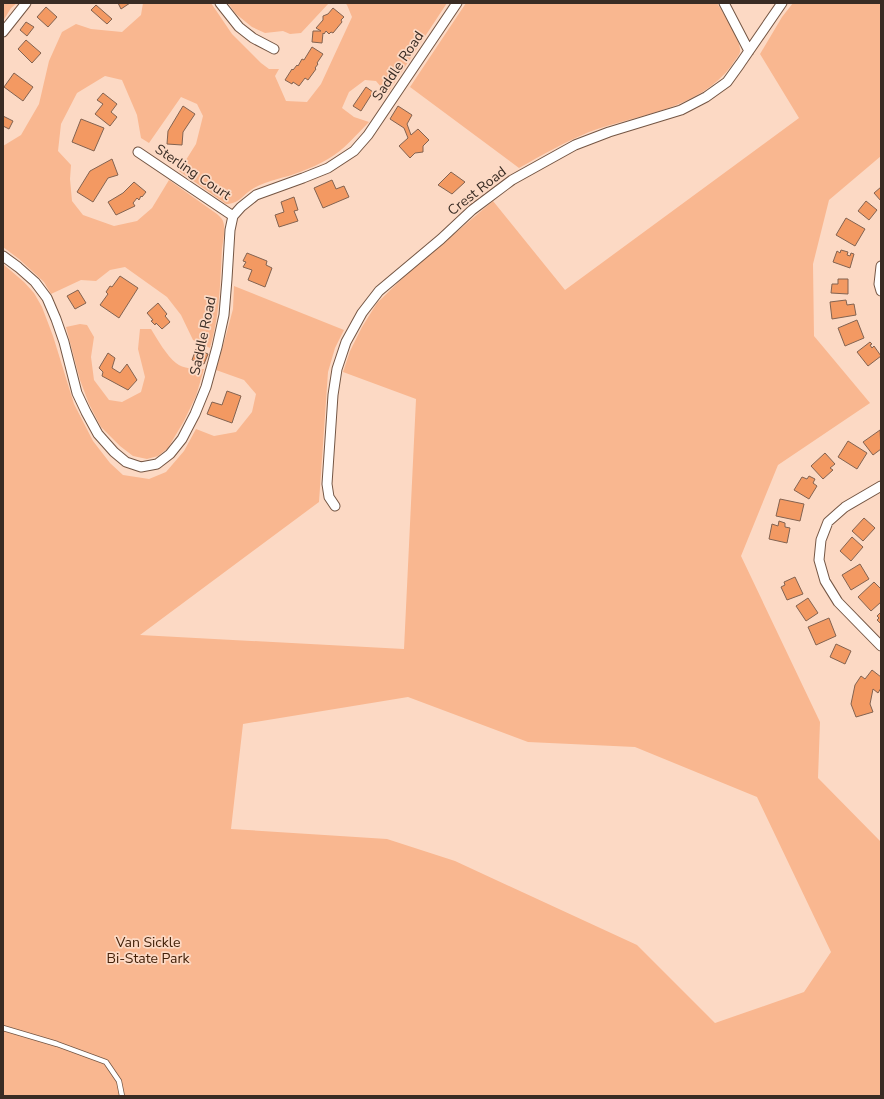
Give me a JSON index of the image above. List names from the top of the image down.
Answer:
{
  "streets": {
    "street": ["Saddle Road", "Sterling Court", "Crest Road"]
  },
  "crossings": [
    ["Saddle Road", "Sterling Court"]
  ],
  "parks": ["Van Sickle Bi-State Park"]
}
